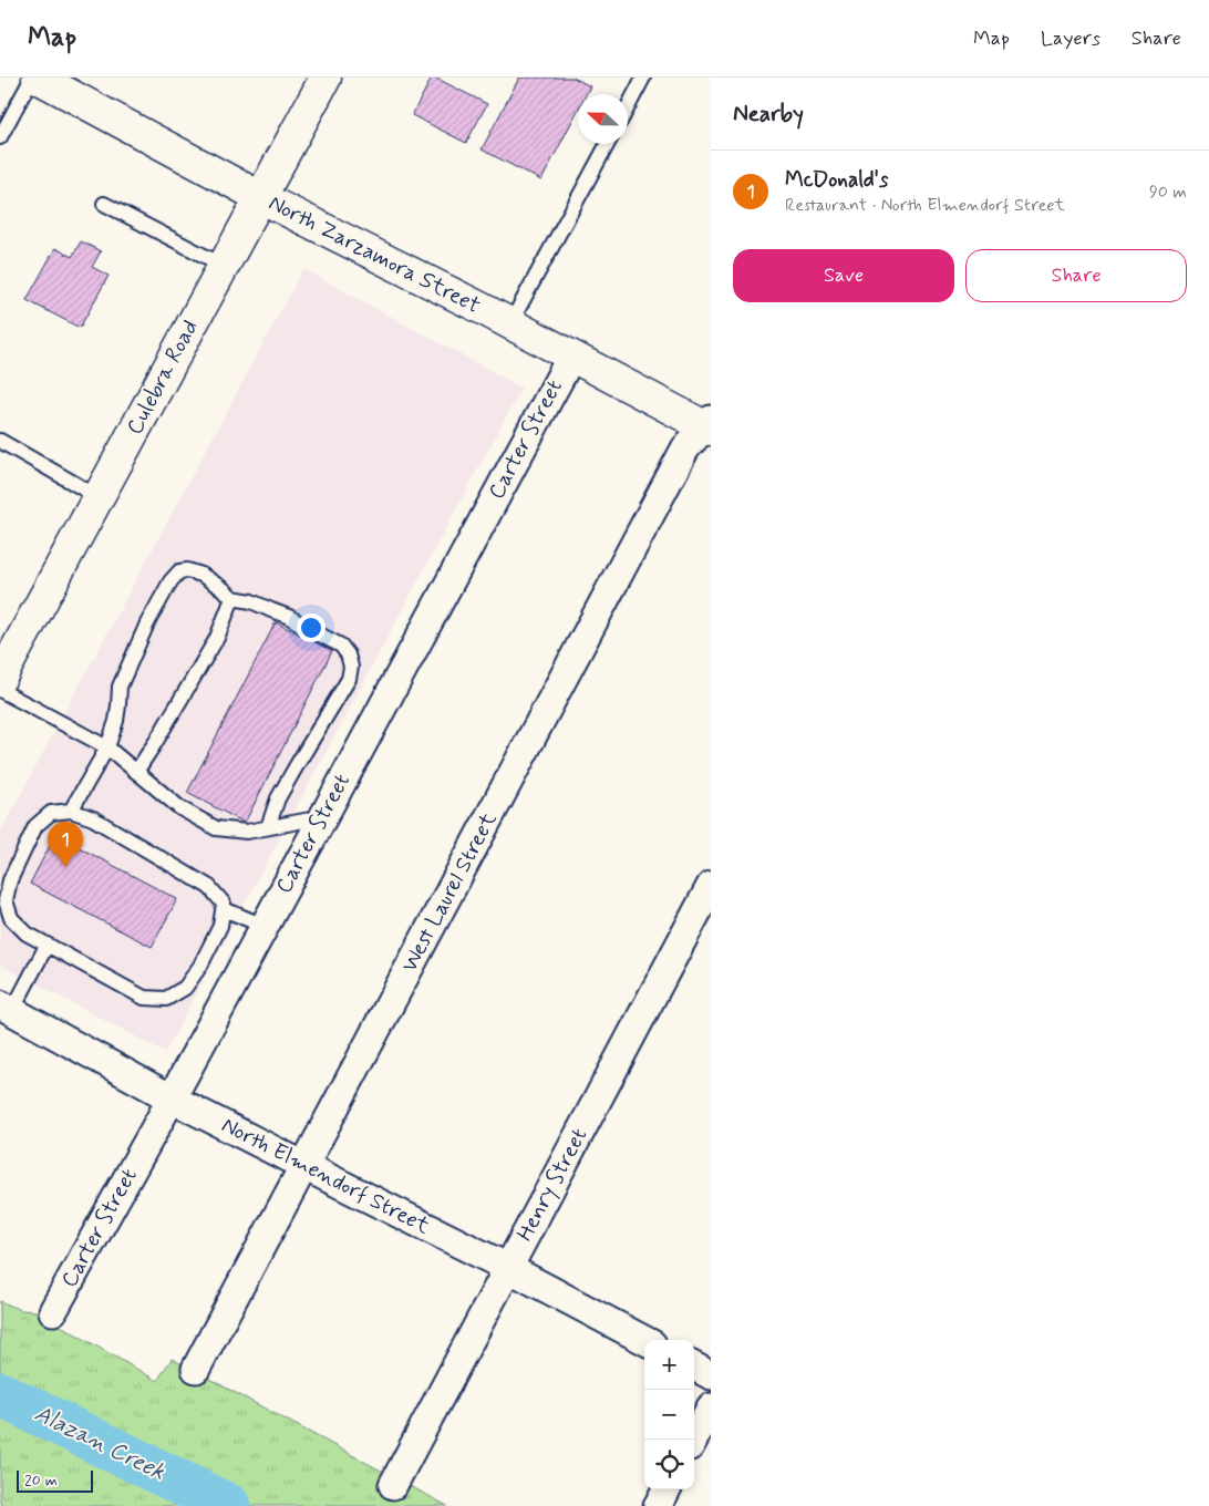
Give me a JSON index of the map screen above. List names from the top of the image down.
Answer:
{
  "streets": {
    "main road": ["North Zarzamora Street", "Culebra Road"],
    "street": [
      "Carter Street",
      "West Laurel Street",
      "North Elmendorf Street",
      "Henry Street"
    ]
  },
  "crossings": [
    ["North Zarzamora Street", "Culebra Road"],
    ["North Zarzamora Street", "Carter Street"],
    ["North Zarzamora Street", "West Laurel Street"],
    ["Carter Street", "North Elmendorf Street"],
    ["West Laurel Street", "North Elmendorf Street"],
    ["North Elmendorf Street", "Henry Street"]
  ],
  "water": ["Alazan Creek"],
  "scale_bar": "20 m",
  "north": "left",
  "page": {
    "header": "Map",
    "nav": ["Map", "Layers", "Share"],
    "heading": "Nearby",
    "list": [
      {
        "mark": "1",
        "name": "McDonald's",
        "note": "Restaurant · North Elmendorf Street",
        "value": "90 m"
      }
    ],
    "buttons": ["Save", "Share"],
    "pins": "1",
    "map_buttons": ["+", "−"],
    "scale": "20 m"
  }
}
